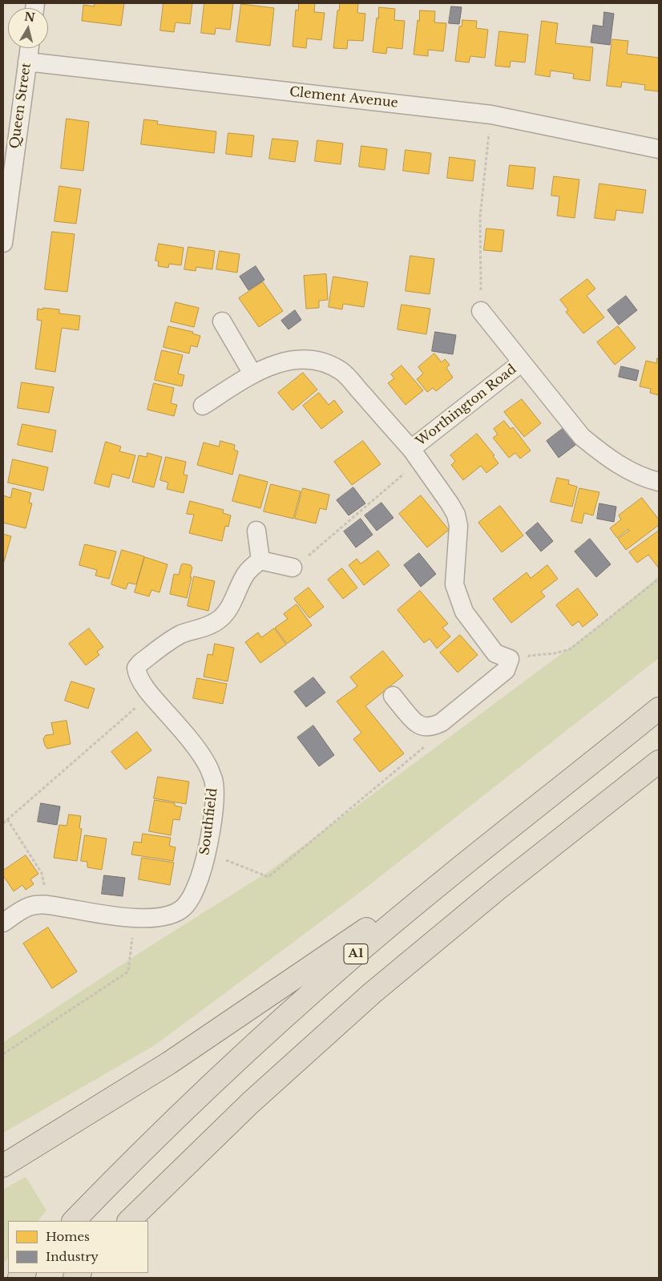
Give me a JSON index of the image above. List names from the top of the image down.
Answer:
{
  "streets": {
    "highway": ["A1"],
    "street": [
      "Clement Avenue",
      "Queen Street",
      "Worthington Road",
      "Southfield"
    ]
  },
  "crossings": [
    ["Clement Avenue", "Queen Street"]
  ],
  "legend": ["Homes", "Industry"],
  "north": "top"
}
